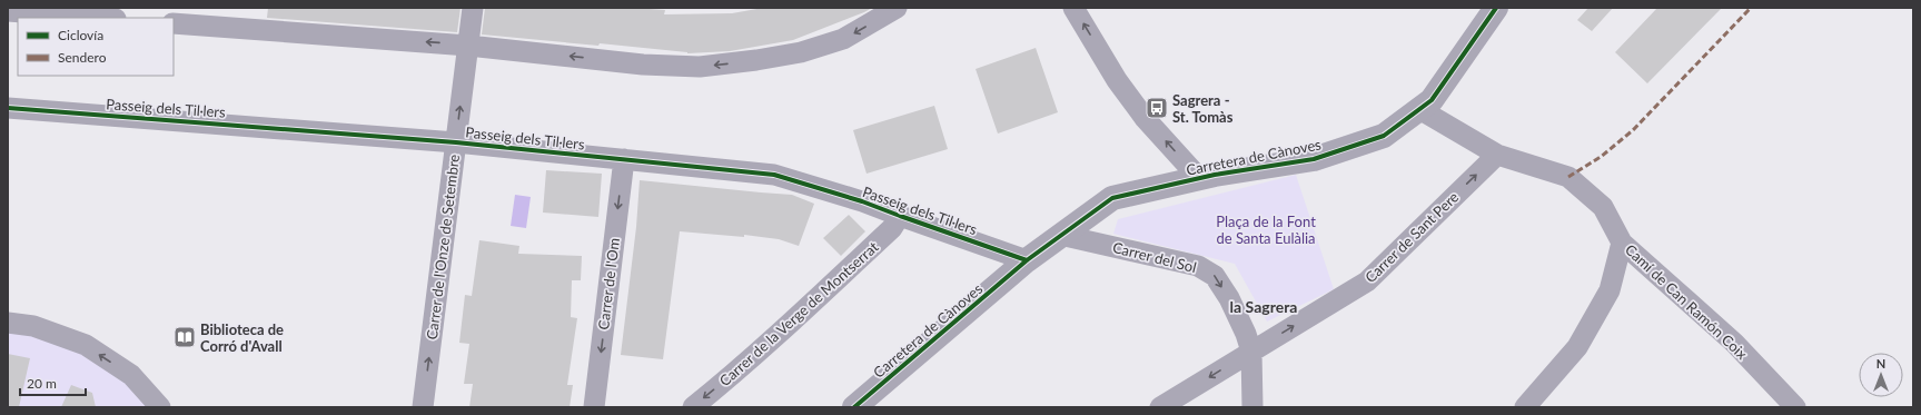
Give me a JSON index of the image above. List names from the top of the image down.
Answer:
{
  "streets": {
    "street": [
      "Passeig dels Til·lers",
      "Carretera de Cànoves",
      "Carrer de Sant Pere",
      "Carrer de l'Onze de Setembre",
      "Carrer del Sol",
      "Carrer de l'Om",
      "Camí de Can Ramón Coix",
      "Carrer de la Verge de Montserrat"
    ]
  },
  "crossings": [
    ["Passeig dels Til·lers", "Carretera de Cànoves"],
    ["Passeig dels Til·lers", "Carrer de l'Onze de Setembre"],
    ["Passeig dels Til·lers", "Carrer de l'Om"],
    ["Passeig dels Til·lers", "Carrer de la Verge de Montserrat"],
    ["Carretera de Cànoves", "Carrer del Sol"],
    ["Carretera de Cànoves", "Camí de Can Ramón Coix"],
    ["Carrer de Sant Pere", "Carrer del Sol"],
    ["Carrer de Sant Pere", "Camí de Can Ramón Coix"]
  ],
  "one_way": ["Carrer de l'Onze de Setembre", "Carrer de l'Om", "Carrer de la Verge de Montserrat"],
  "districts": ["la Sagrera"],
  "parks": ["Plaça de la Font de Santa Eulàlia"],
  "places": {
    "bus stop": ["Sagrera - St. Tomàs"],
    "library": ["Biblioteca de Corró d'Avall"]
  },
  "legend": ["Ciclovía", "Sendero"],
  "scale_bar": "20 m",
  "north": "top"
}
